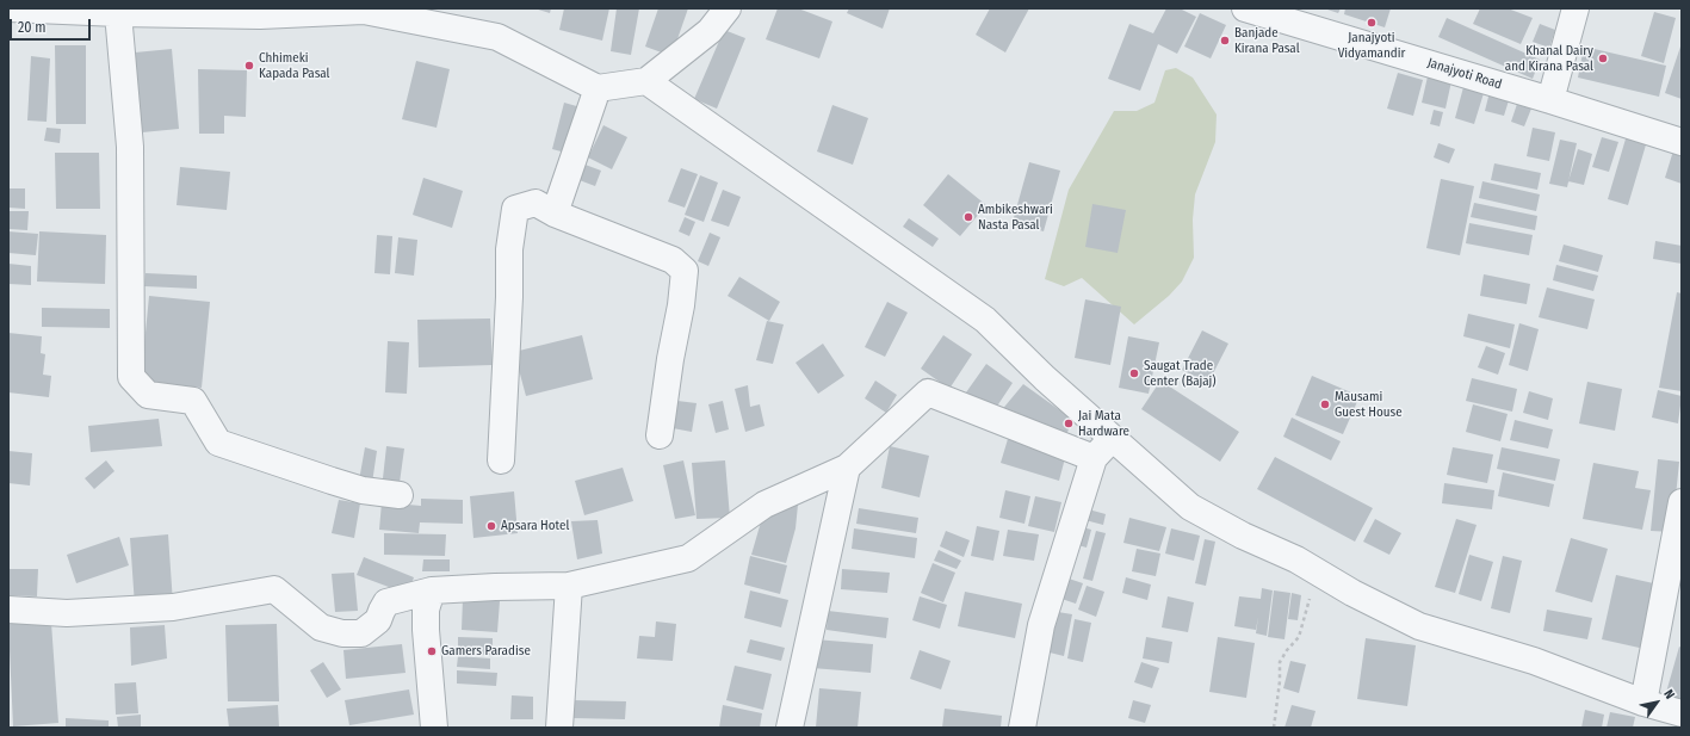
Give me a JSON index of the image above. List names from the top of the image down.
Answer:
{
  "streets": {
    "street": ["Janajyoti Road"]
  },
  "places": [
    "Janajyoti Vidyamandir",
    "Banjade Kirana Pasal",
    "Khanal Dairy and Kirana Pasal",
    "Chhimeki Kapada Pasal",
    "Ambikeshwari Nasta Pasal",
    "Saugat Trade Center (Bajaj)",
    "Mausami Guest House",
    "Jai Mata Hardware",
    "Apsara Hotel",
    "Gamers Paradise"
  ],
  "scale_bar": "20 m",
  "north": "top right"
}
